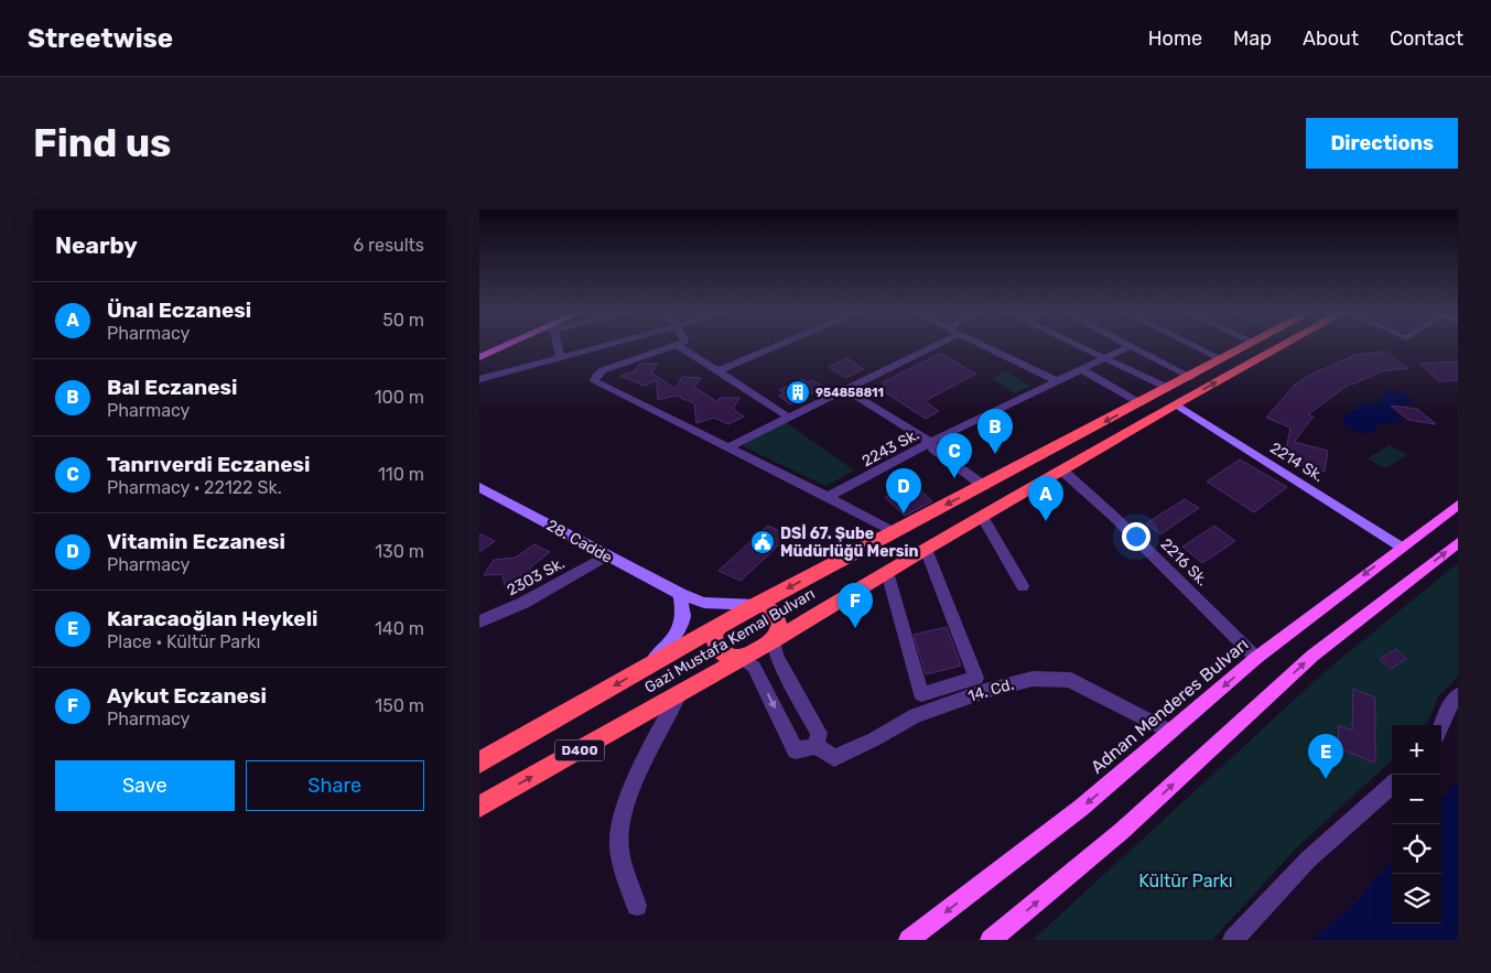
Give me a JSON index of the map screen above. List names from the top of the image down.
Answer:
{
  "streets": {
    "highway": ["Gazi Mustafa Kemal Bulvarı", "D400"],
    "main road": ["Adnan Menderes Bulvarı"],
    "street": [
      "2243 Sk.",
      "2214 Sk.",
      "28. Cadde",
      "2216 Sk.",
      "2303 Sk.",
      "14. Cd."
    ]
  },
  "crossings": [
    ["2214 Sk.", "Gazi Mustafa Kemal Bulvarı"],
    ["2214 Sk.", "Adnan Menderes Bulvarı"],
    ["28. Cadde", "2303 Sk."],
    ["28. Cadde", "Gazi Mustafa Kemal Bulvarı"],
    ["28. Cadde", "14. Cd."],
    ["2216 Sk.", "Gazi Mustafa Kemal Bulvarı"],
    ["2216 Sk.", "Adnan Menderes Bulvarı"],
    ["Gazi Mustafa Kemal Bulvarı", "14. Cd."],
    ["14. Cd.", "Adnan Menderes Bulvarı"]
  ],
  "parks": ["Kültür Parkı"],
  "places": {
    "building": ["954858811"],
    "public building": ["DSİ 67. Şube Müdürlüğü Mersin"]
  },
  "page": {
    "header": "Streetwise",
    "nav": [
      "Home",
      "Map",
      "About",
      "Contact"
    ],
    "buttons": [
      "Directions",
      ["Save", "Share"]
    ],
    "title": "Find us",
    "heading": ["Nearby", "6 results"],
    "list": [
      {
        "mark": "A",
        "name": "Ünal Eczanesi",
        "note": "Pharmacy",
        "value": "50 m"
      },
      {
        "mark": "B",
        "name": "Bal Eczanesi",
        "note": "Pharmacy",
        "value": "100 m"
      },
      {
        "mark": "C",
        "name": "Tanrıverdi Eczanesi",
        "note": "Pharmacy · 22122 Sk.",
        "value": "110 m"
      },
      {
        "mark": "D",
        "name": "Vitamin Eczanesi",
        "note": "Pharmacy",
        "value": "130 m"
      },
      {
        "mark": "E",
        "name": "Karacaoğlan Heykeli",
        "note": "Place · Kültür Parkı",
        "value": "140 m"
      },
      {
        "mark": "F",
        "name": "Aykut Eczanesi",
        "note": "Pharmacy",
        "value": "150 m"
      }
    ],
    "pins": [
      "B",
      "C",
      "D",
      "A",
      "F",
      "E"
    ],
    "map_buttons": ["+", "−"]
  }
}
